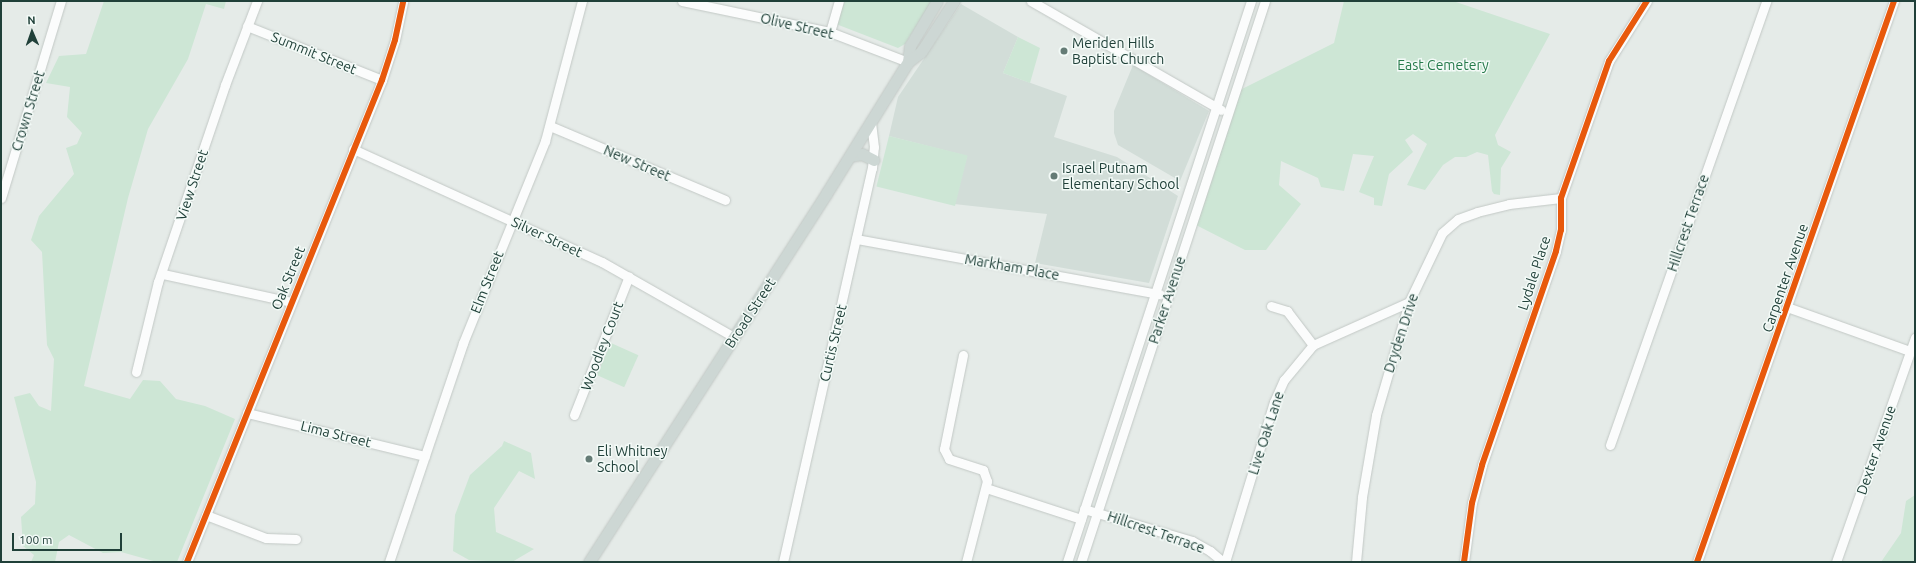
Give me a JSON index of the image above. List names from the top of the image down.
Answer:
{
  "streets": {
    "main road": ["Broad Street"],
    "street": [
      "Olive Street",
      "Summit Street",
      "Crown Street",
      "New Street",
      "View Street",
      "Hillcrest Terrace",
      "Silver Street",
      "Markham Place",
      "Lydale Place",
      "Oak Street",
      "Carpenter Avenue",
      "Elm Street",
      "Parker Avenue",
      "Dryden Drive",
      "Curtis Street",
      "Woodley Court",
      "Live Oak Lane",
      "Lima Street",
      "Dexter Avenue"
    ]
  },
  "crossings": [
    ["Olive Street", "Broad Street"],
    ["Summit Street", "View Street"],
    ["Summit Street", "Oak Street"],
    ["New Street", "Elm Street"],
    ["Hillcrest Terrace", "Parker Avenue"],
    ["Hillcrest Terrace", "Live Oak Lane"],
    ["Silver Street", "Oak Street"],
    ["Silver Street", "Elm Street"],
    ["Silver Street", "Broad Street"],
    ["Silver Street", "Woodley Court"],
    ["Markham Place", "Parker Avenue"],
    ["Markham Place", "Curtis Street"],
    ["Lydale Place", "Dryden Drive"],
    ["Oak Street", "Lima Street"],
    ["Elm Street", "Lima Street"],
    ["Broad Street", "Curtis Street"],
    ["Dryden Drive", "Live Oak Lane"]
  ],
  "parks": ["East Cemetery"],
  "places": ["Meriden Hills Baptist Church", "Israel Putnam Elementary School", "Eli Whitney School"],
  "scale_bar": "100 m",
  "north": "top"
}
